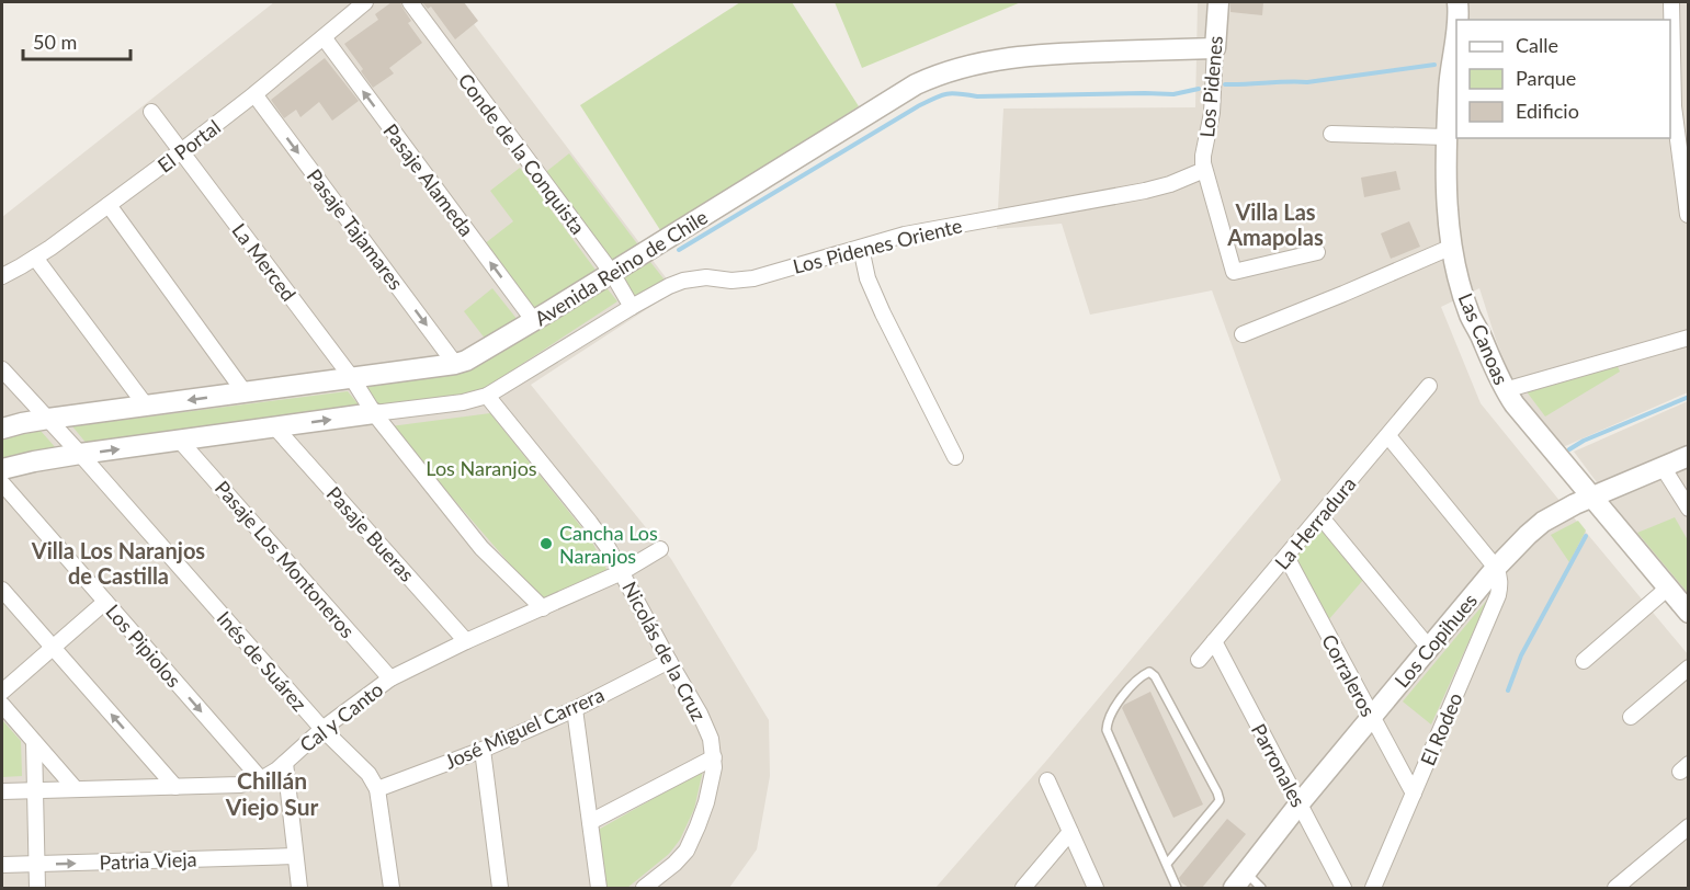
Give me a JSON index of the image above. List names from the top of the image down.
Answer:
{
  "streets": {
    "street": [
      "Los Pidenes",
      "El Portal",
      "Conde de la Conquista",
      "Pasaje Alameda",
      "Pasaje Tajamares",
      "Los Pidenes Oriente",
      "La Merced",
      "Avenida Reino de Chile",
      "Las Canoas",
      "La Herradura",
      "Pasaje Bueras",
      "Pasaje Los Montoneros",
      "Los Copihues",
      "Los Pipiolos",
      "Nicolás de la Cruz",
      "Inés de Suárez",
      "Corraleros",
      "Cal y Canto",
      "José Miguel Carrera",
      "El Rodeo",
      "Parronales",
      "Patria Vieja"
    ]
  },
  "crossings": [
    ["Los Pidenes", "Los Pidenes Oriente"],
    ["Los Pidenes", "Avenida Reino de Chile"],
    ["El Portal", "Pasaje Alameda"],
    ["El Portal", "Pasaje Tajamares"],
    ["El Portal", "La Merced"],
    ["Conde de la Conquista", "Los Pidenes Oriente"],
    ["Conde de la Conquista", "Avenida Reino de Chile"],
    ["Pasaje Alameda", "Avenida Reino de Chile"],
    ["Pasaje Tajamares", "Avenida Reino de Chile"],
    ["Los Pidenes Oriente", "Avenida Reino de Chile"],
    ["La Merced", "Avenida Reino de Chile"],
    ["La Merced", "Cal y Canto"],
    ["Avenida Reino de Chile", "Pasaje Bueras"],
    ["Avenida Reino de Chile", "Pasaje Los Montoneros"],
    ["Avenida Reino de Chile", "Nicolás de la Cruz"],
    ["Avenida Reino de Chile", "Inés de Suárez"],
    ["Las Canoas", "Los Copihues"],
    ["La Herradura", "Corraleros"],
    ["La Herradura", "Parronales"],
    ["Pasaje Bueras", "Cal y Canto"],
    ["Pasaje Los Montoneros", "Cal y Canto"],
    ["Los Copihues", "Corraleros"],
    ["Los Copihues", "El Rodeo"],
    ["Los Copihues", "Parronales"],
    ["Los Pipiolos", "Cal y Canto"],
    ["Nicolás de la Cruz", "Cal y Canto"],
    ["Nicolás de la Cruz", "José Miguel Carrera"],
    ["Inés de Suárez", "Cal y Canto"],
    ["Inés de Suárez", "José Miguel Carrera"],
    ["Corraleros", "El Rodeo"]
  ],
  "one_way": ["Pasaje Alameda", "Pasaje Tajamares", "Patria Vieja"],
  "districts": ["Villa Las Amapolas", "Villa Los Naranjos de Castilla", "Chillán Viejo Sur"],
  "parks": ["Los Naranjos"],
  "places": ["Cancha Los Naranjos"],
  "legend": ["Calle", "Parque", "Edificio"],
  "scale_bar": "50 m"
}
